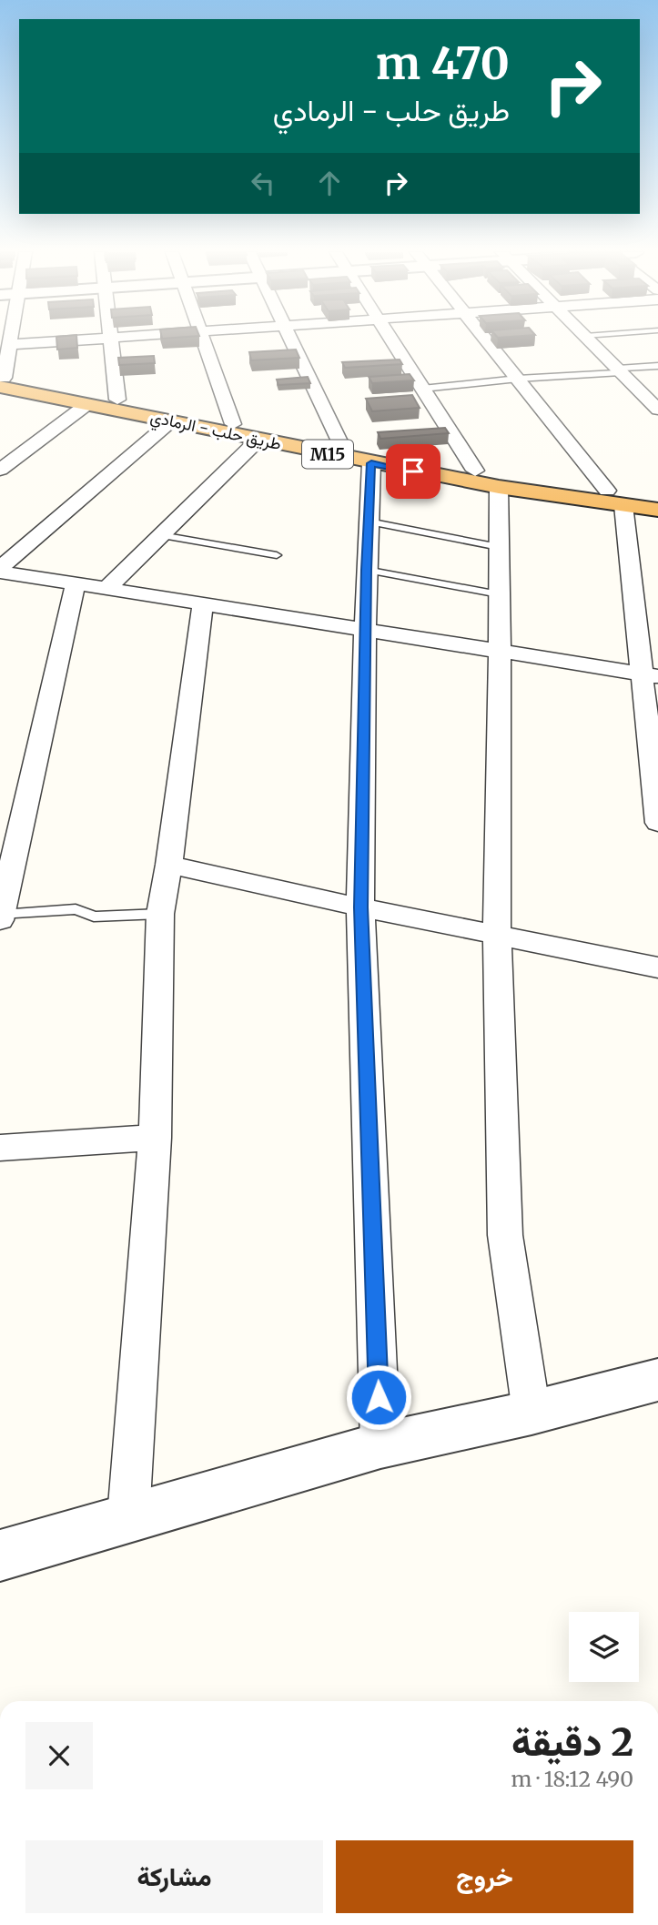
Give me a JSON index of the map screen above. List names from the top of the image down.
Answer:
{
  "streets": {
    "highway": ["طريق حلب - الرمادي", "M15"]
  },
  "page": {
    "turn": ["470 m", "طريق حلب - الرمادي"],
    "heading": ["2 دقيقة", "490 m · 18:12"],
    "buttons": ["خروج", "مشاركة"]
  }
}
